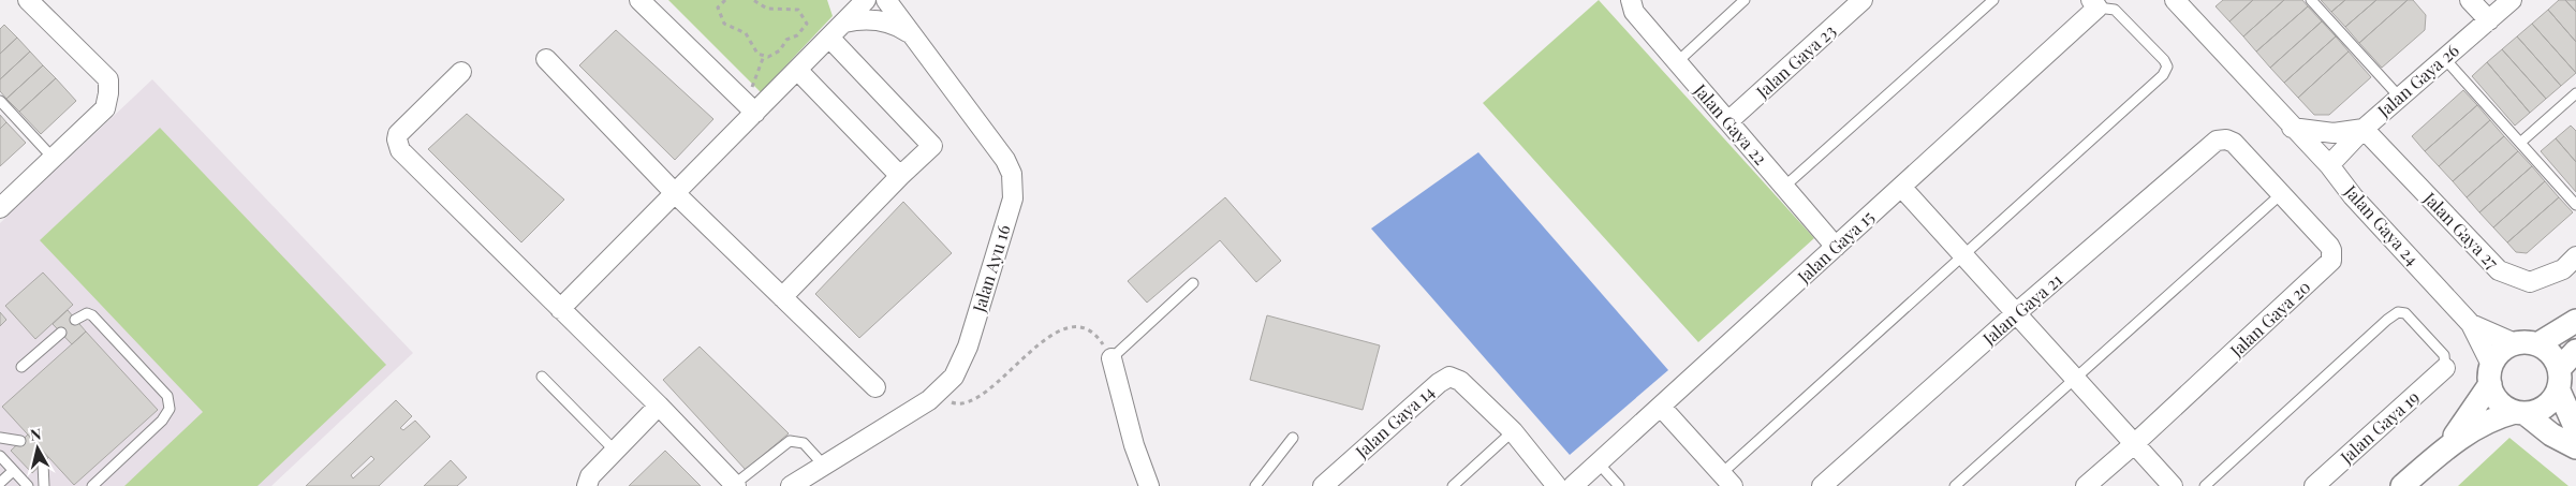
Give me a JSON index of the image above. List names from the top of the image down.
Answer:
{
  "streets": {
    "street": [
      "Jalan Gaya 23",
      "Jalan Gaya 26",
      "Jalan Gaya 22",
      "Jalan Gaya 24",
      "Jalan Gaya 27",
      "Jalan Gaya 15",
      "Jalan Ayu 16",
      "Jalan Gaya 21",
      "Jalan Gaya 20",
      "Jalan Gaya 14",
      "Jalan Gaya 19"
    ]
  },
  "crossings": [
    ["Jalan Gaya 23", "Jalan Gaya 22"],
    ["Jalan Gaya 26", "Jalan Gaya 24"],
    ["Jalan Gaya 26", "Jalan Gaya 27"],
    ["Jalan Gaya 22", "Jalan Gaya 15"],
    ["Jalan Gaya 21", "Jalan Gaya 20"]
  ],
  "north": "top"
}
